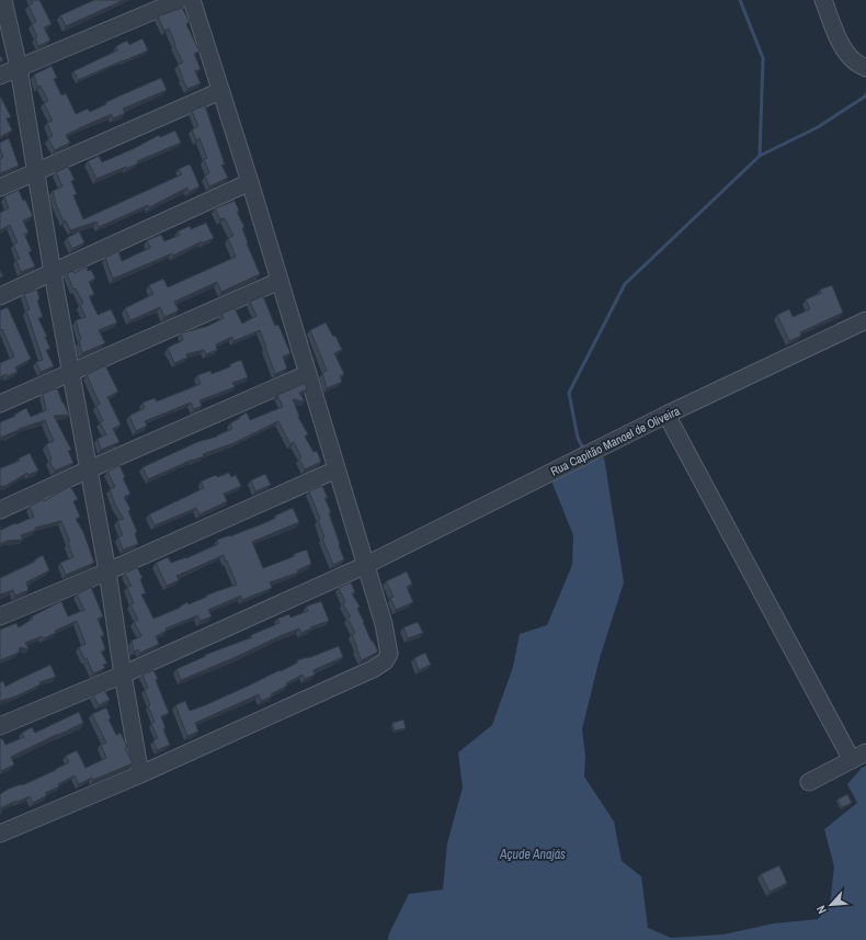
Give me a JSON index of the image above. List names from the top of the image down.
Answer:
{
  "streets": {
    "street": ["Rua Capitão Manoel de Oliveira"]
  },
  "water": ["Açude Anajás"],
  "north": "bottom left"
}
